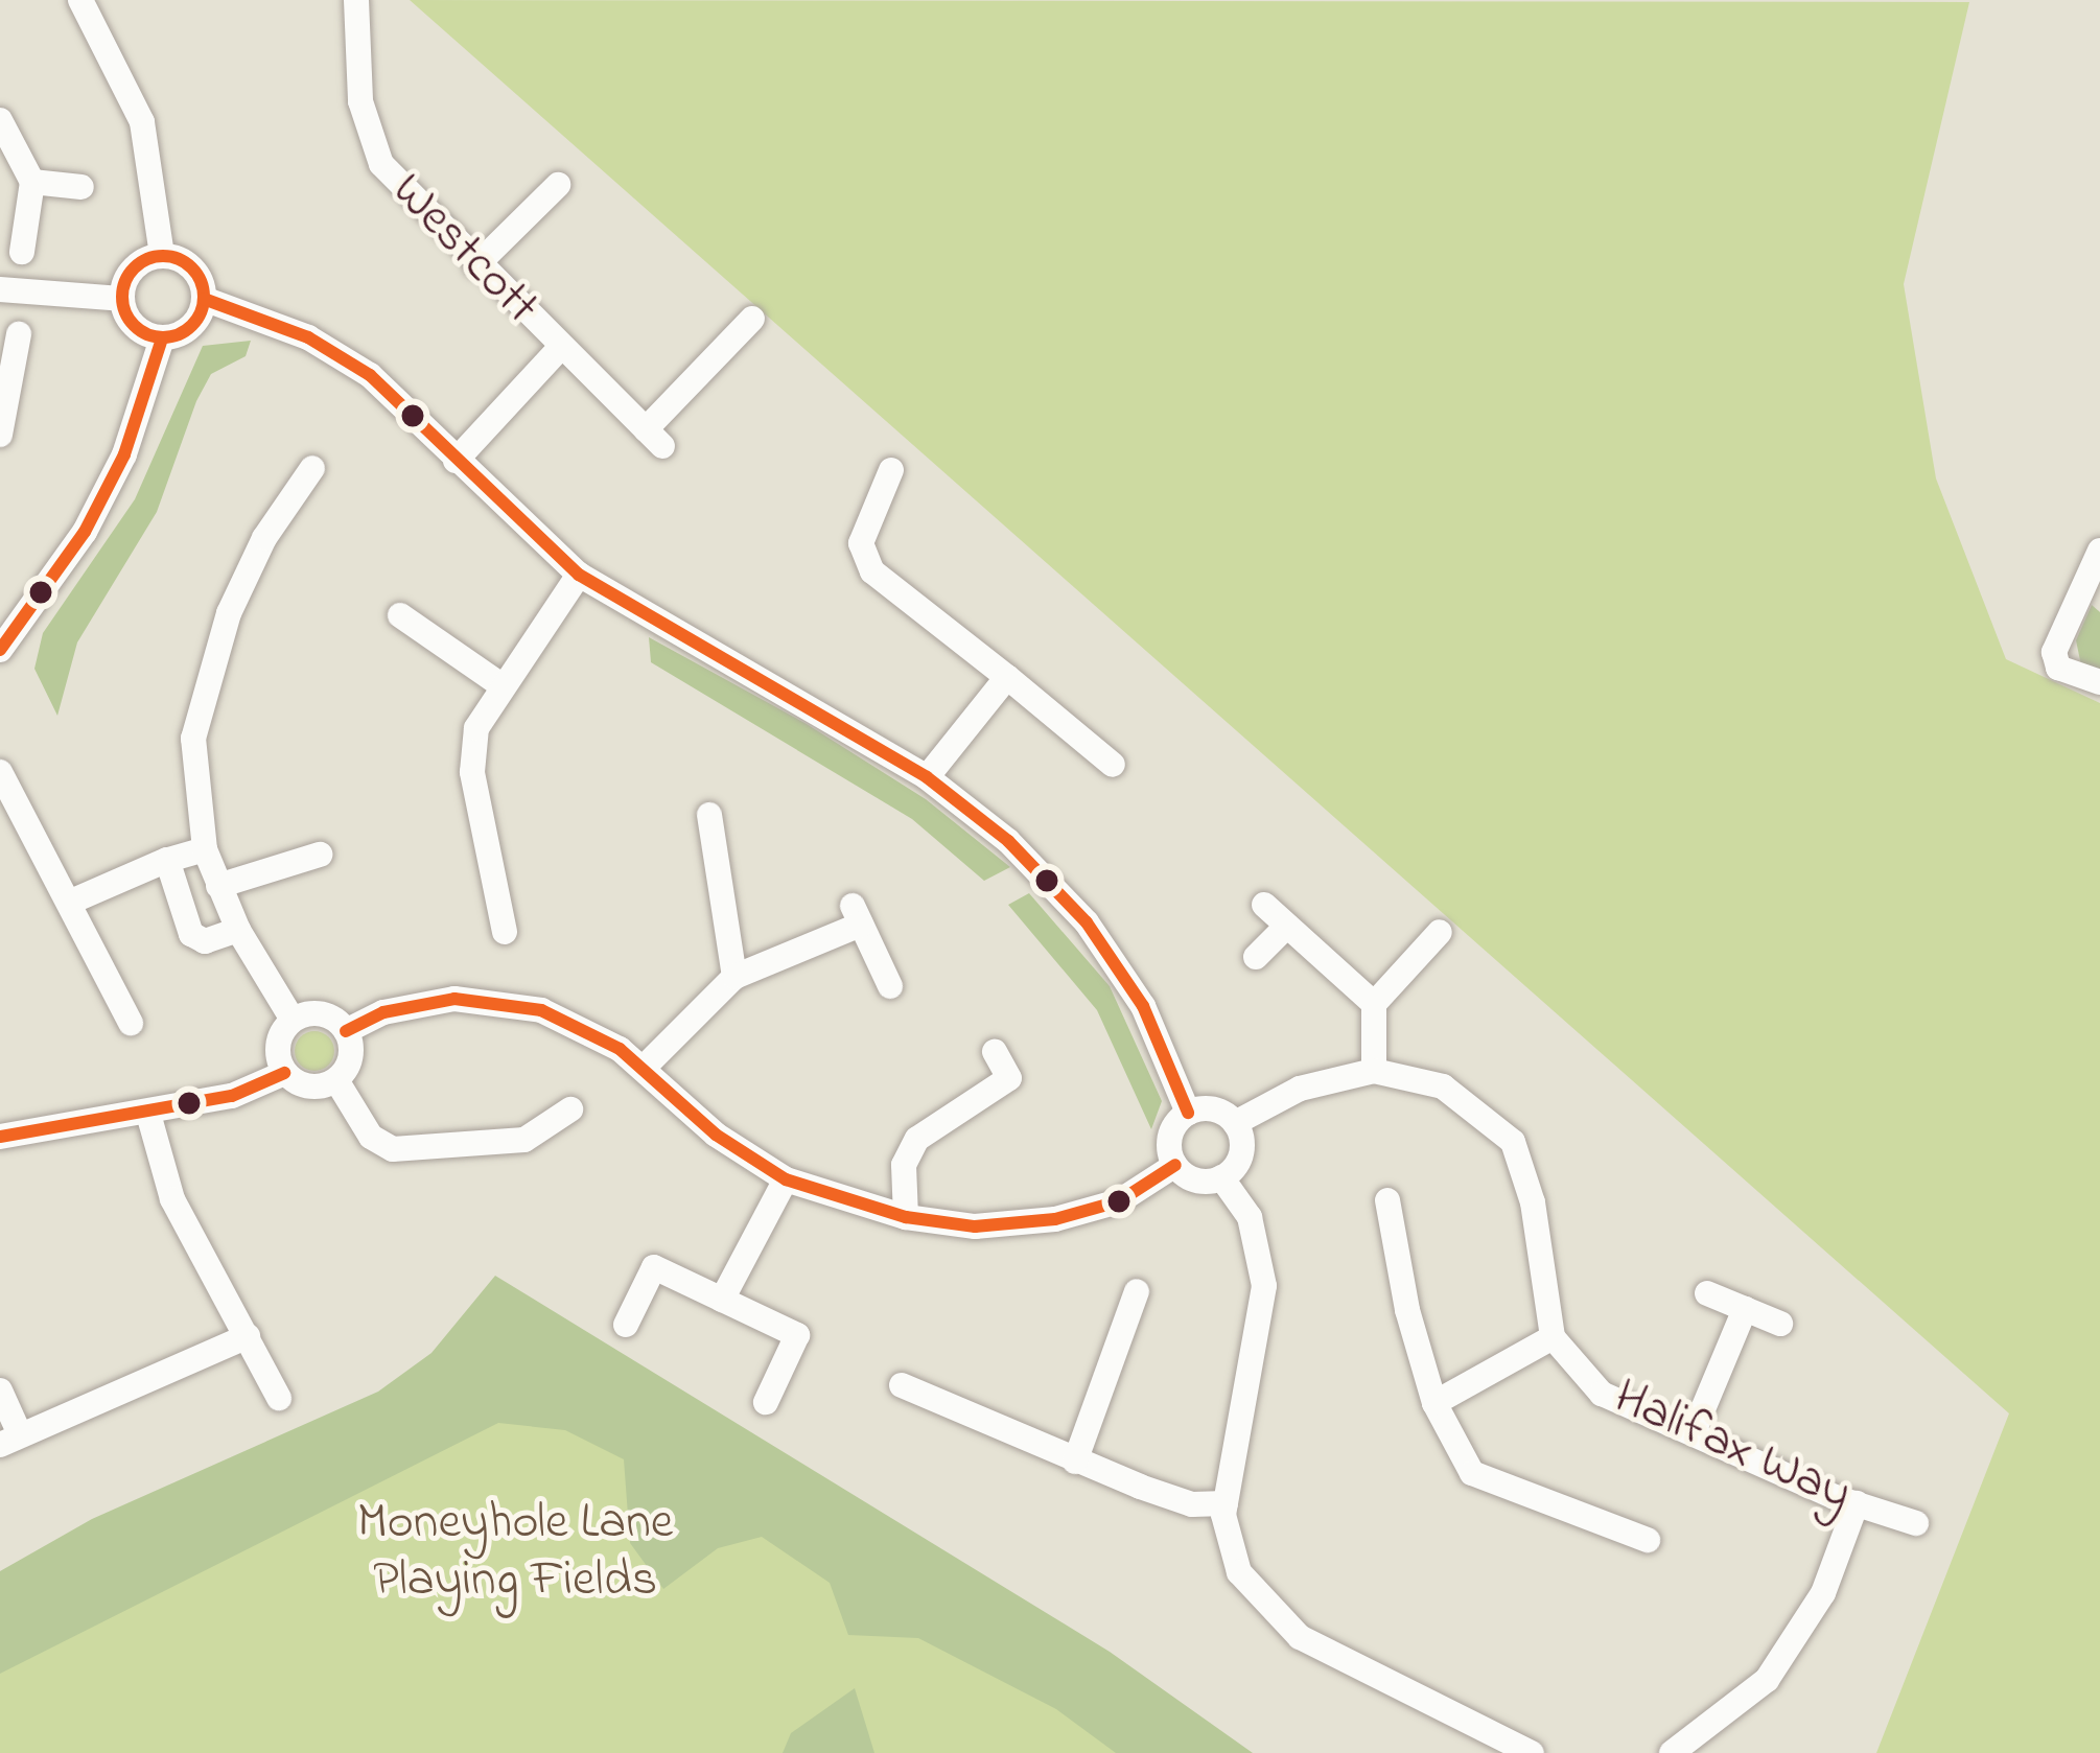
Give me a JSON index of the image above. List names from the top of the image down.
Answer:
{
  "streets": {
    "street": ["Westcott", "Halifax Way"]
  },
  "parks": ["Moneyhole Lane Playing Fields"]
}
